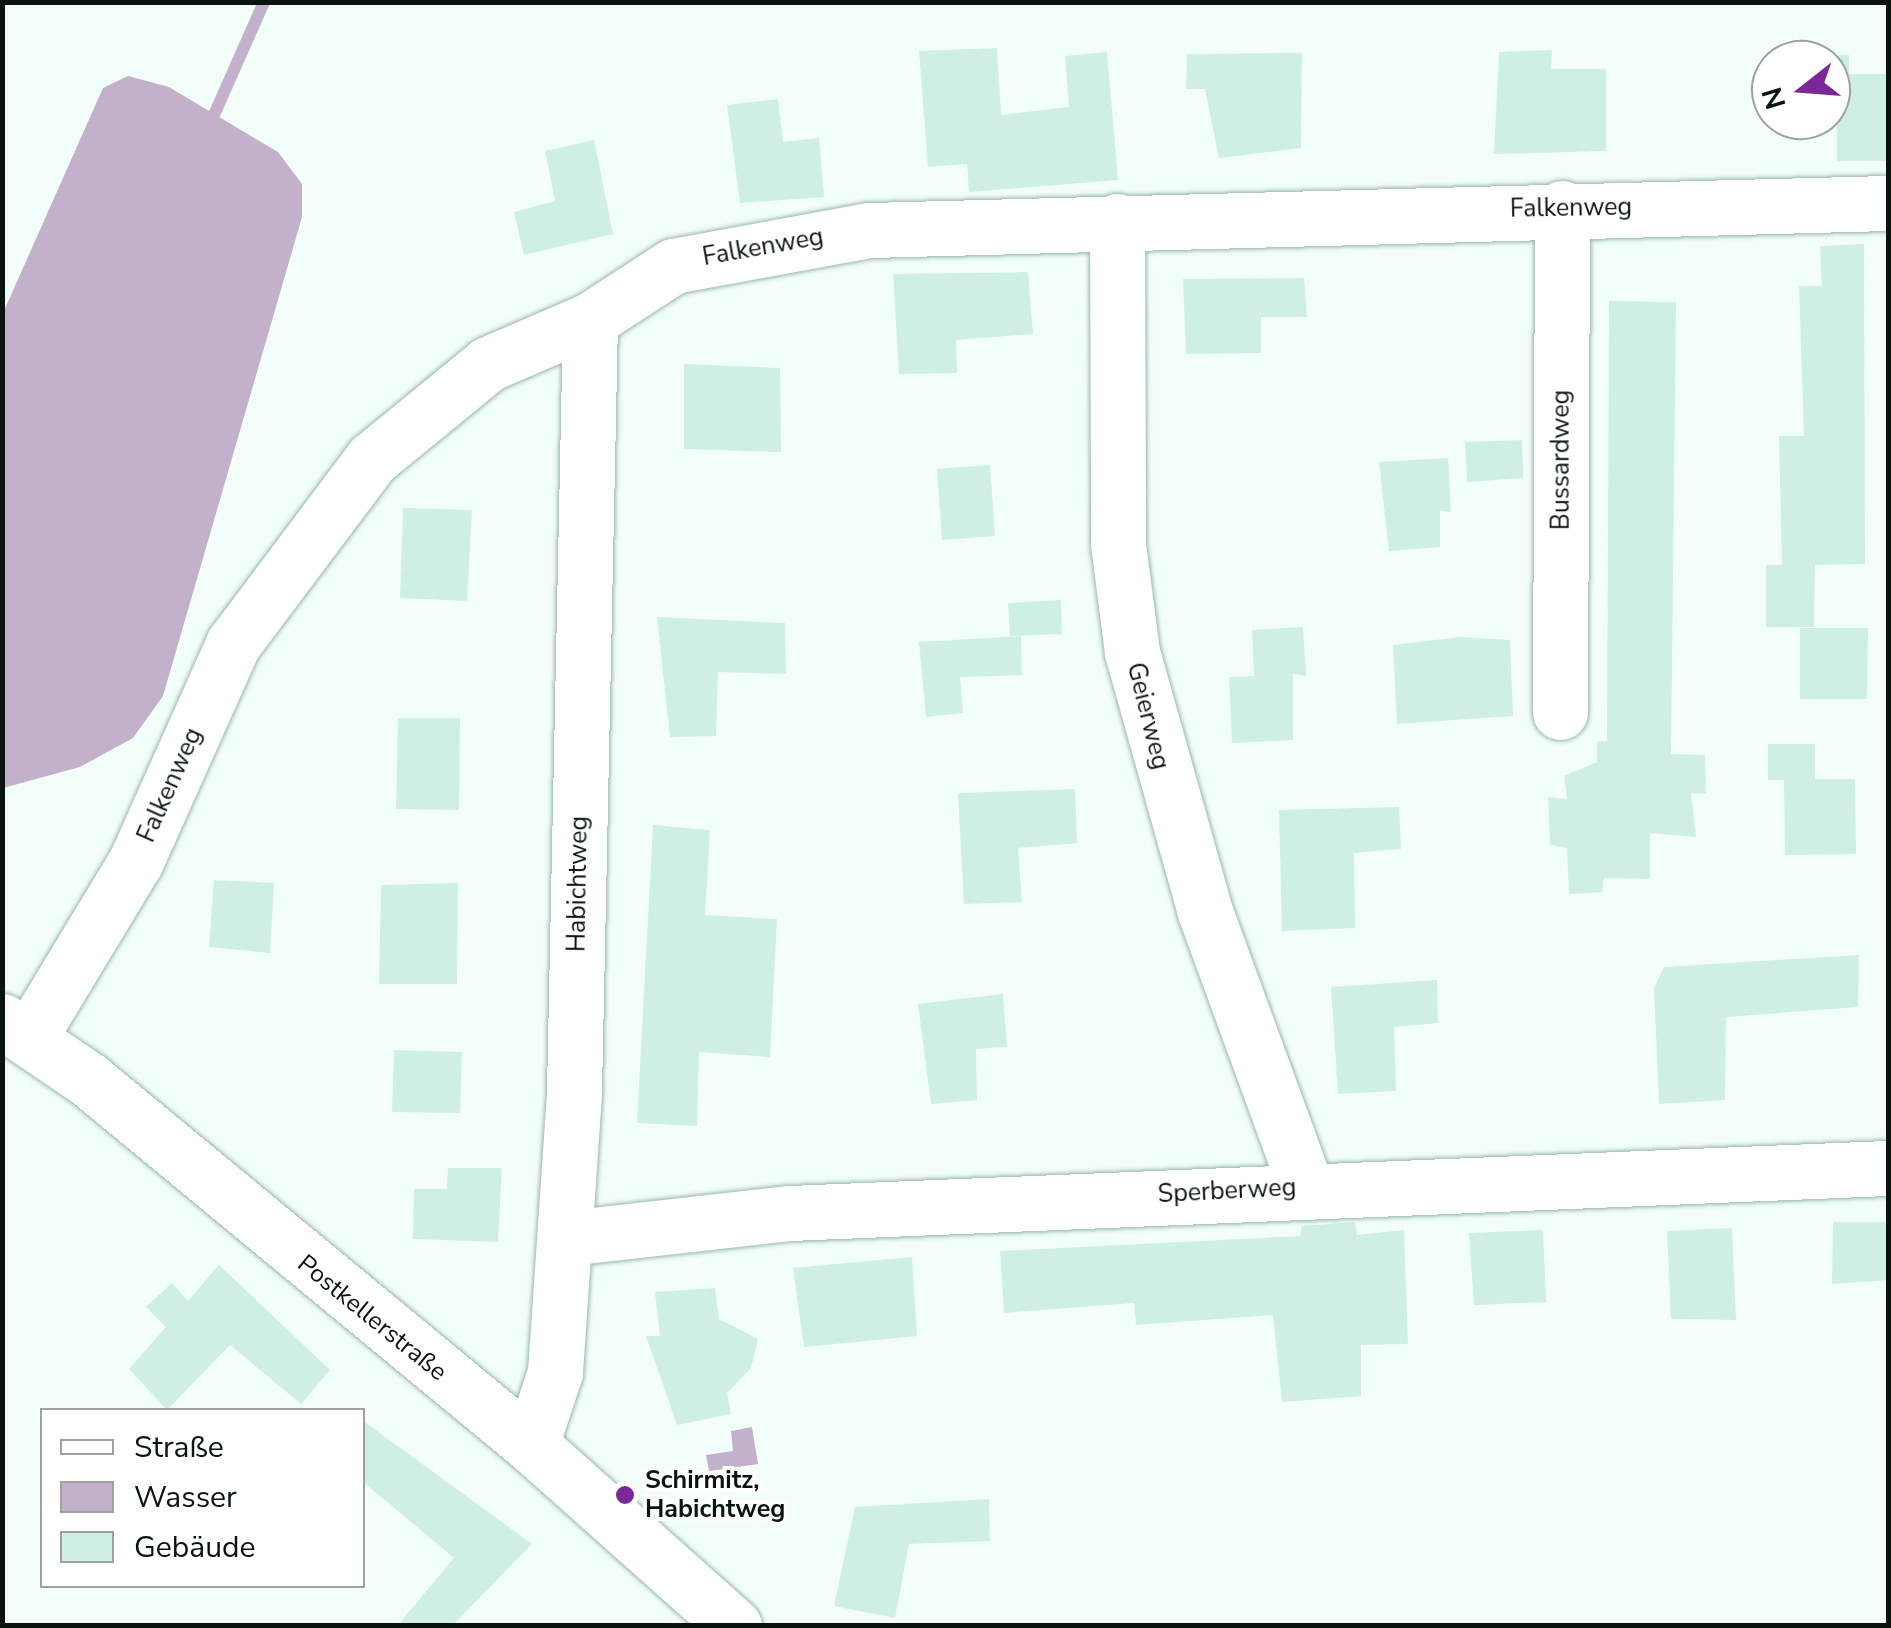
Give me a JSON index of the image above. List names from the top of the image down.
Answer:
{
  "streets": {
    "street": [
      "Falkenweg",
      "Bussardweg",
      "Geierweg",
      "Habichtweg",
      "Sperberweg",
      "Postkellerstraße"
    ]
  },
  "crossings": [
    ["Falkenweg", "Bussardweg"],
    ["Falkenweg", "Geierweg"],
    ["Falkenweg", "Habichtweg"],
    ["Falkenweg", "Postkellerstraße"],
    ["Geierweg", "Sperberweg"],
    ["Habichtweg", "Sperberweg"],
    ["Habichtweg", "Postkellerstraße"]
  ],
  "places": ["Schirmitz, Habichtweg"],
  "legend": ["Straße", "Wasser", "Gebäude"],
  "north": "left"
}
